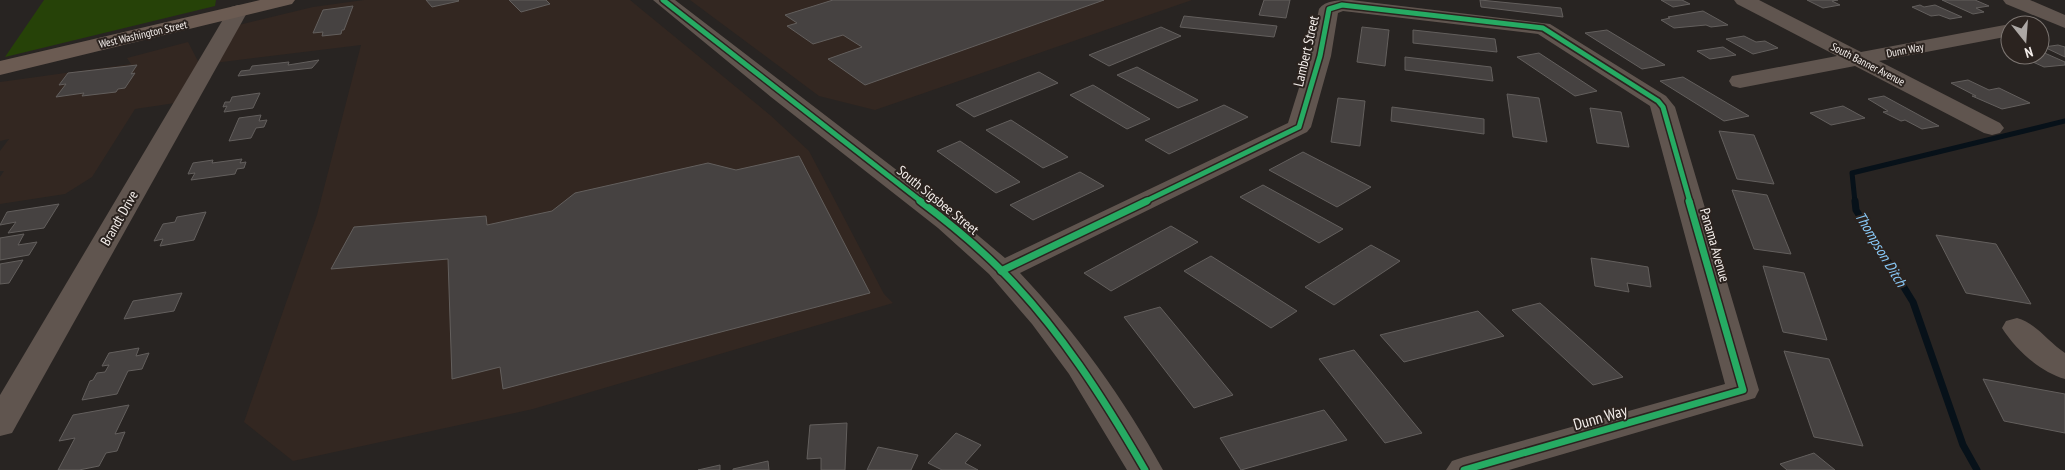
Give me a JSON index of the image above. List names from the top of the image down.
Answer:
{
  "streets": {
    "main road": ["West Washington Street"],
    "street": [
      "Dunn Way",
      "Lambert Street",
      "South Banner Avenue",
      "South Sigsbee Street",
      "Brandt Drive",
      "Panama Avenue"
    ]
  },
  "crossings": [
    ["West Washington Street", "Brandt Drive"],
    ["Dunn Way", "South Banner Avenue"],
    ["Dunn Way", "Panama Avenue"],
    ["Lambert Street", "South Sigsbee Street"],
    ["Lambert Street", "Panama Avenue"]
  ],
  "water": ["Thompson Ditch"],
  "north": "bottom"
}
